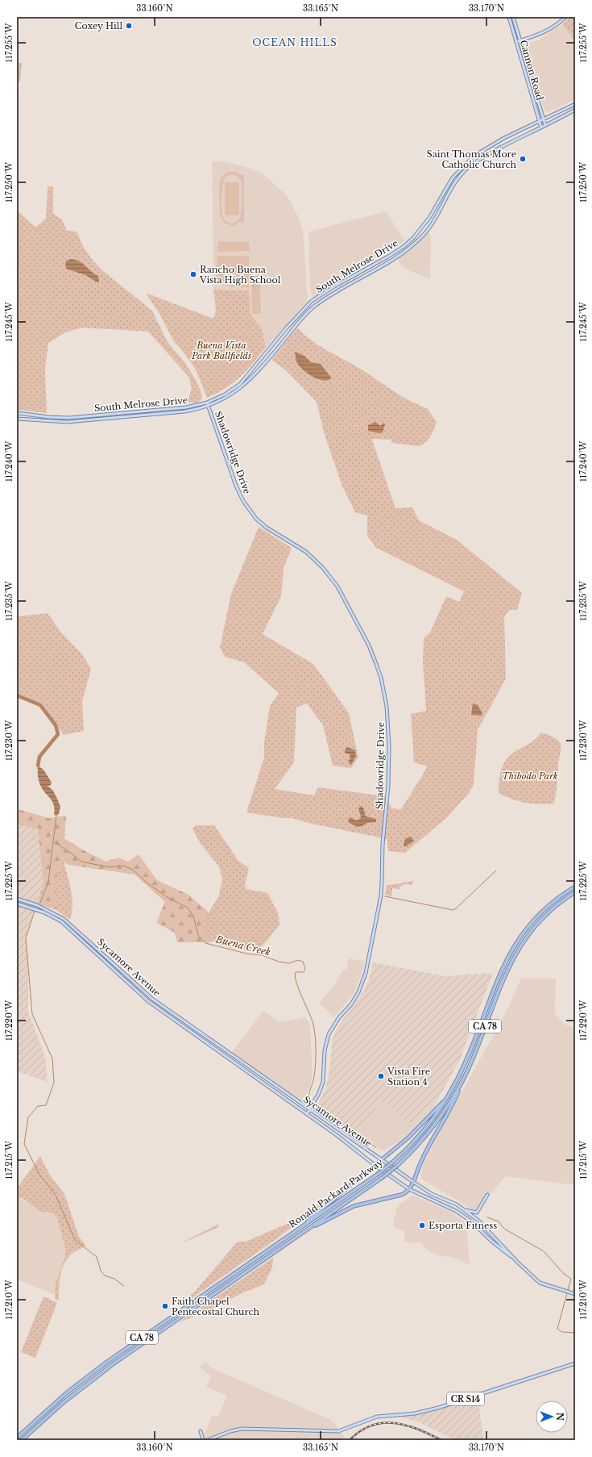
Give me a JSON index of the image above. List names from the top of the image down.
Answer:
{
  "streets": {
    "highway": ["CA 78", "Ronald Packard Parkway"],
    "main road": [
      "Cannon Road",
      "South Melrose Drive",
      "Shadowridge Drive",
      "Sycamore Avenue",
      "CR S14"
    ]
  },
  "crossings": [
    ["Cannon Road", "South Melrose Drive"],
    ["South Melrose Drive", "Shadowridge Drive"],
    ["Shadowridge Drive", "Sycamore Avenue"]
  ],
  "districts": ["OCEAN HILLS"],
  "water": ["Buena Creek"],
  "parks": ["Buena Vista Park Ballfields", "Thibodo Park"],
  "places": [
    "Coxey Hill",
    "Saint Thomas More Catholic Church",
    "Rancho Buena Vista High School",
    "Vista Fire Station 4",
    "Esporta Fitness",
    "Faith Chapel Pentecostal Church"
  ],
  "north": "right",
  "coordinates": [
    "33.160°N",
    "33.165°N",
    "33.170°N",
    "117.255°W",
    "117.250°W",
    "117.245°W",
    "117.240°W",
    "117.235°W",
    "117.230°W",
    "117.225°W",
    "117.220°W",
    "117.215°W",
    "117.210°W"
  ]
}
